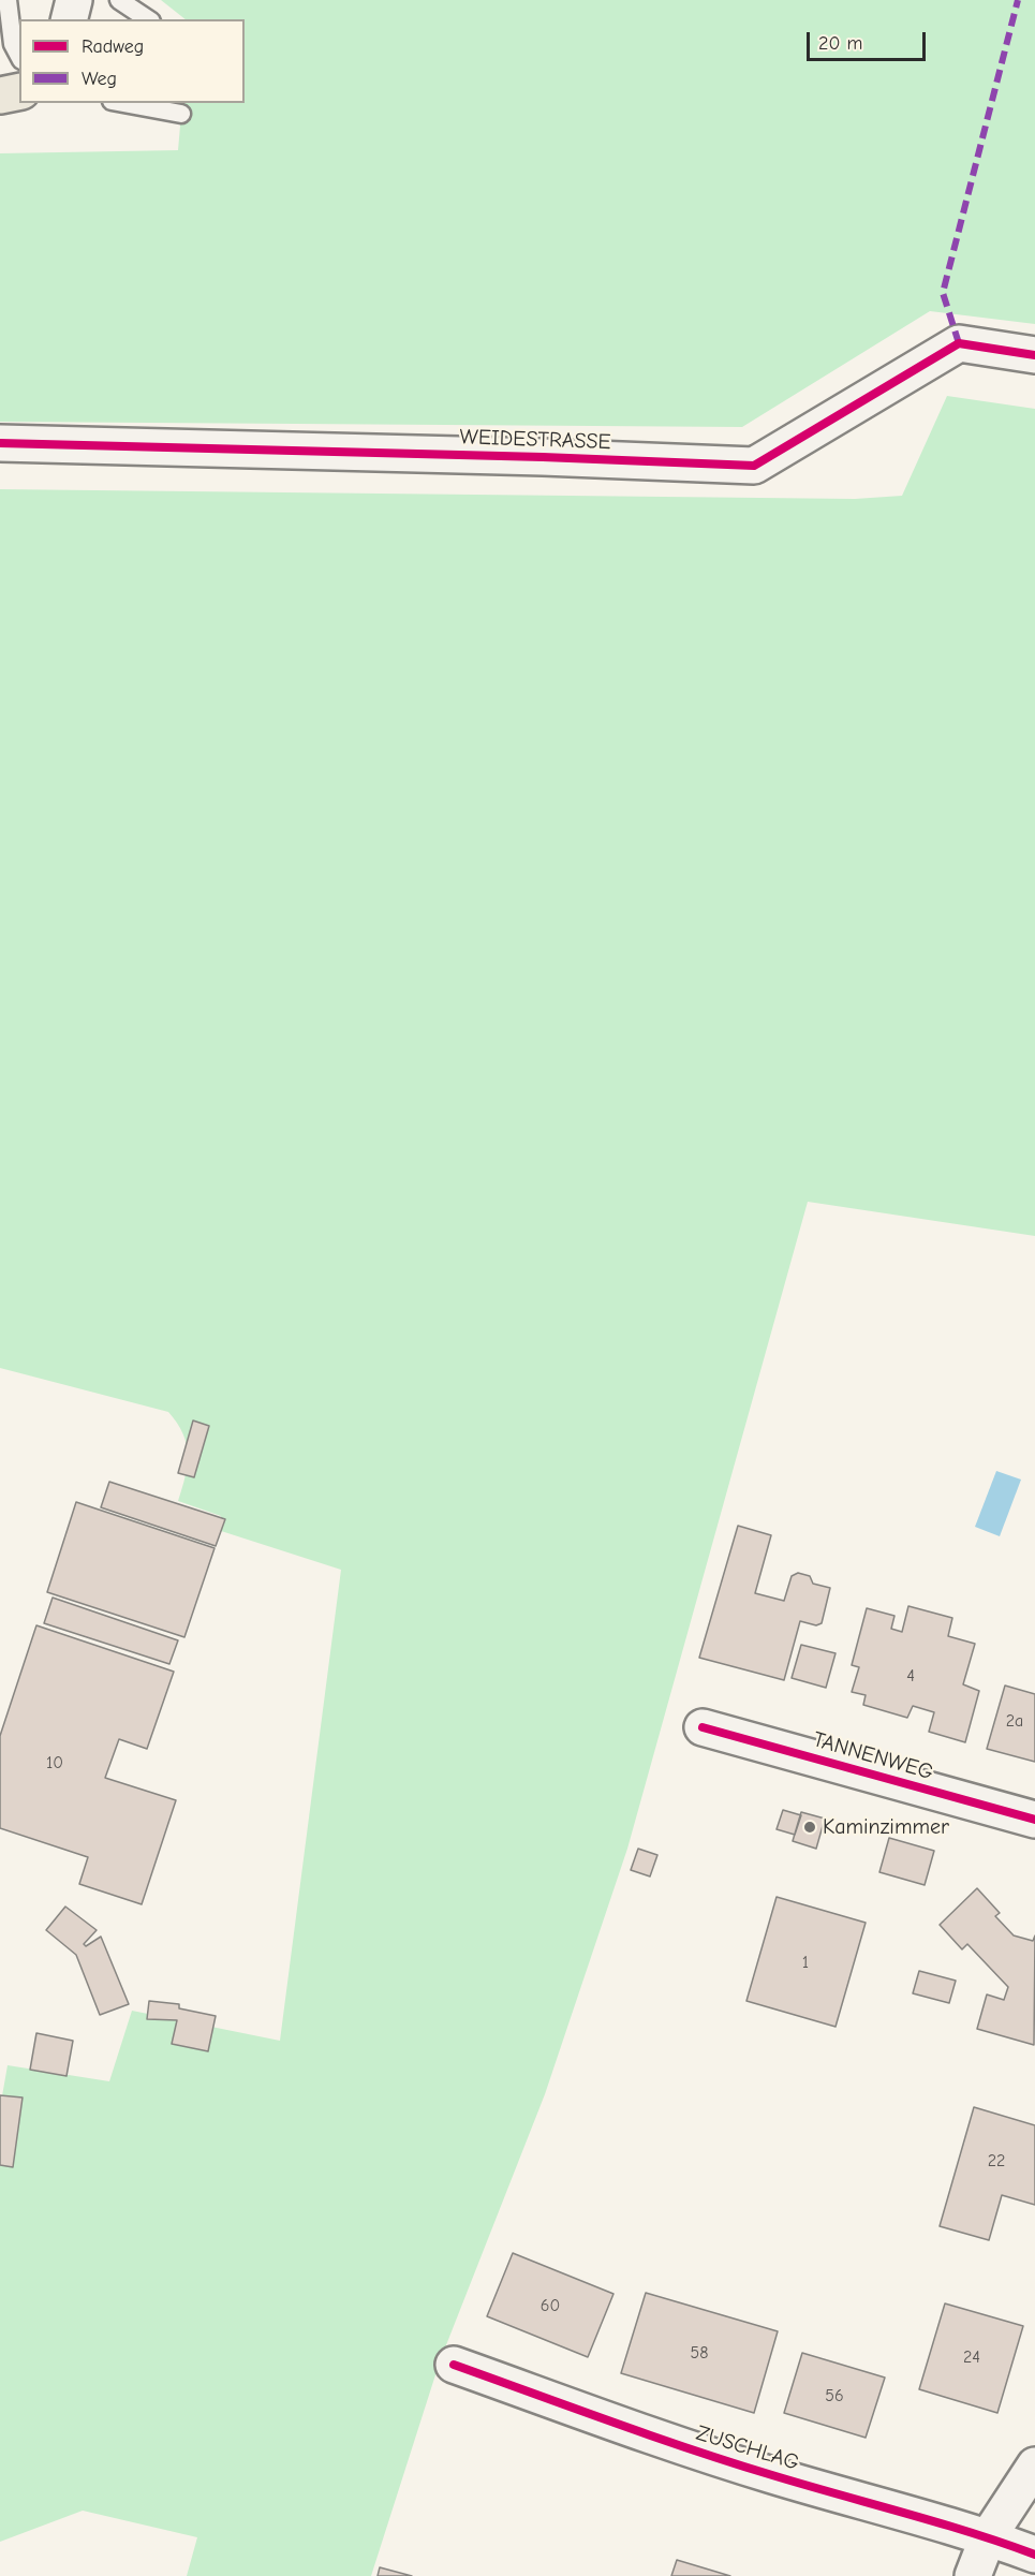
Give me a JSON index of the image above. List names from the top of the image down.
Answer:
{
  "streets": {
    "street": ["WEIDESTRASSE", "TANNENWEG", "ZUSCHLAG"]
  },
  "places": ["Kaminzimmer"],
  "house_numbers": [
    "4",
    "2a",
    "10",
    "1",
    "22",
    "60",
    "58",
    "24",
    "56"
  ],
  "legend": ["Radweg", "Weg"],
  "scale_bar": "20 m"
}
